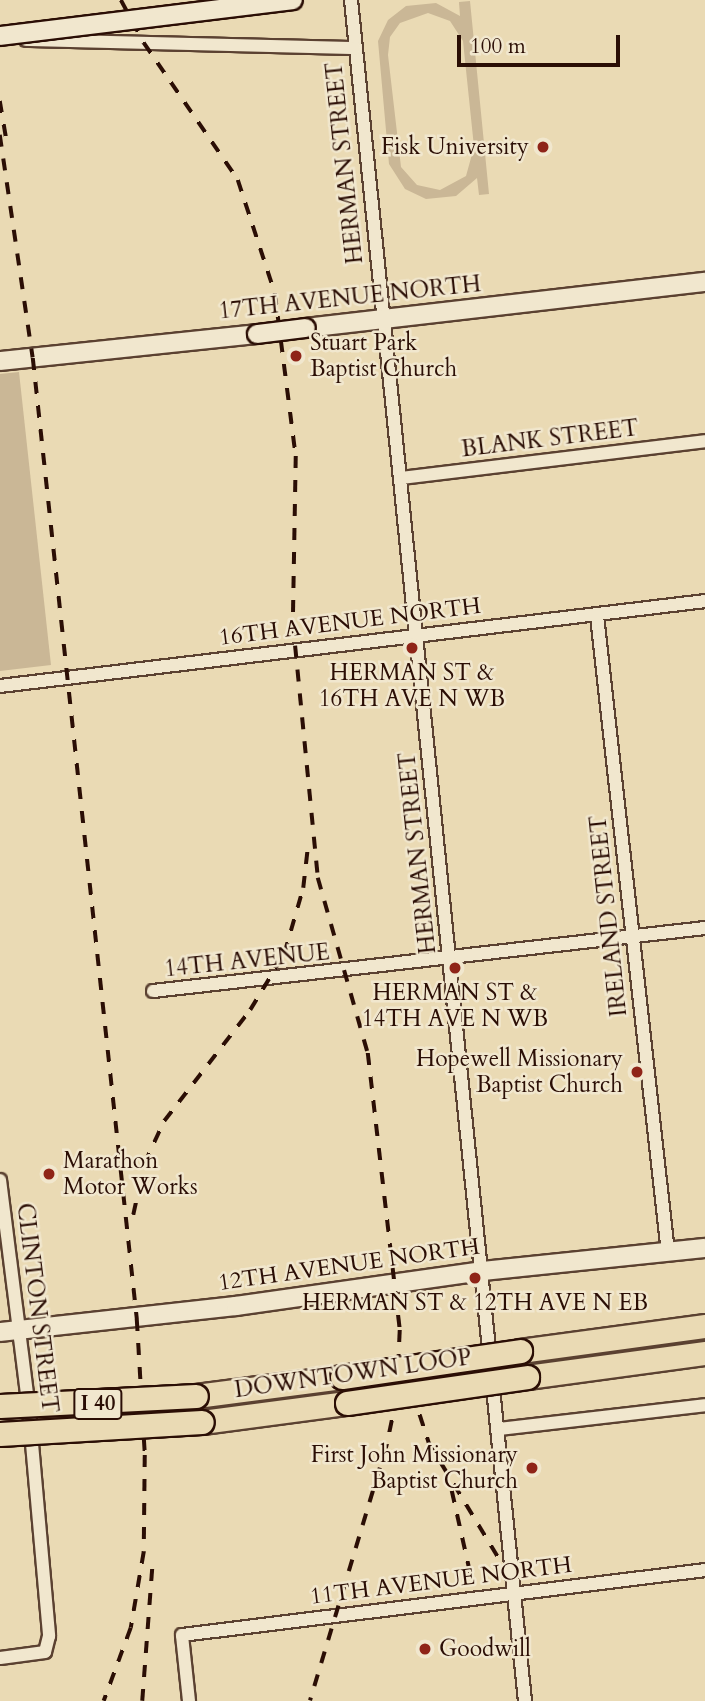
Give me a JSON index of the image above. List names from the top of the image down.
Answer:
{
  "streets": {
    "highway": ["DOWNTOWN LOOP", "I 40"],
    "street": [
      "HERMAN STREET",
      "17TH AVENUE NORTH",
      "BLANK STREET",
      "16TH AVENUE NORTH",
      "IRELAND STREET",
      "14TH AVENUE",
      "12TH AVENUE NORTH",
      "CLINTON STREET",
      "11TH AVENUE NORTH"
    ]
  },
  "crossings": [
    ["HERMAN STREET", "17TH AVENUE NORTH"],
    ["HERMAN STREET", "BLANK STREET"],
    ["HERMAN STREET", "16TH AVENUE NORTH"],
    ["HERMAN STREET", "14TH AVENUE"],
    ["HERMAN STREET", "12TH AVENUE NORTH"],
    ["HERMAN STREET", "11TH AVENUE NORTH"],
    ["16TH AVENUE NORTH", "IRELAND STREET"],
    ["IRELAND STREET", "14TH AVENUE"],
    ["IRELAND STREET", "12TH AVENUE NORTH"],
    ["12TH AVENUE NORTH", "CLINTON STREET"]
  ],
  "places": [
    "Fisk University",
    "Stuart Park Baptist Church",
    "HERMAN ST & 16TH AVE N WB",
    "HERMAN ST & 14TH AVE N WB",
    "Hopewell Missionary Baptist Church",
    "Marathon Motor Works",
    "HERMAN ST & 12TH AVE N EB",
    "First John Missionary Baptist Church",
    "Goodwill"
  ],
  "scale_bar": "100 m"
}
